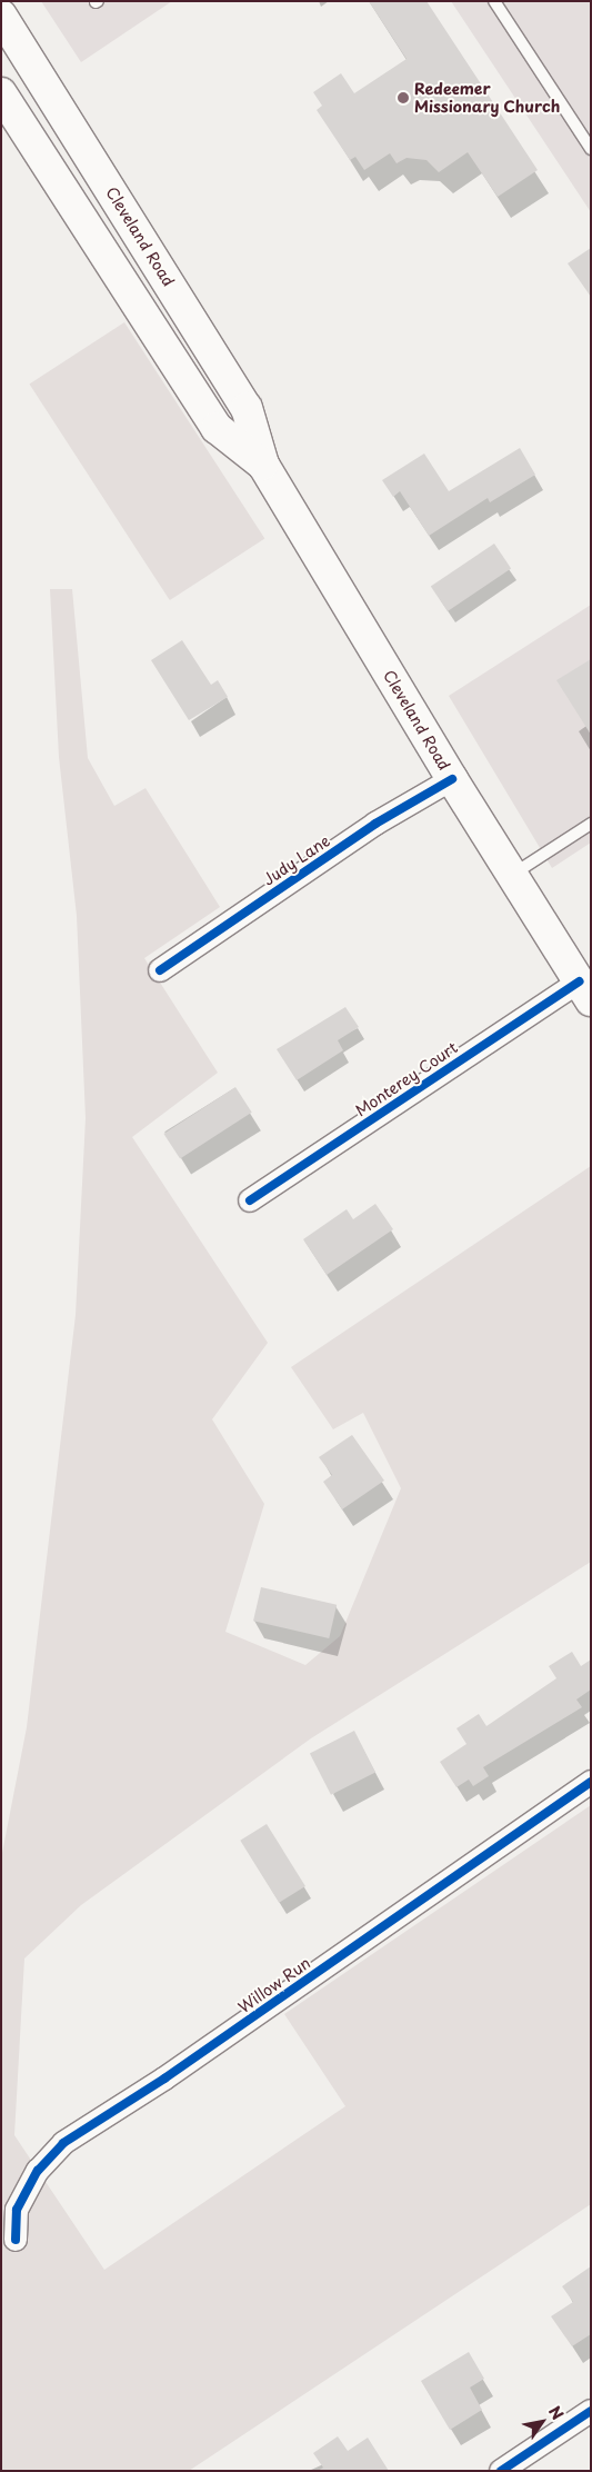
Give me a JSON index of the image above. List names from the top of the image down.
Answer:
{
  "streets": {
    "main road": ["Cleveland Road"],
    "street": ["Judy Lane", "Monterey Court", "Willow Run"]
  },
  "crossings": [
    ["Cleveland Road", "Judy Lane"],
    ["Cleveland Road", "Monterey Court"]
  ],
  "places": ["Redeemer Missionary Church"],
  "north": "top right"
}
